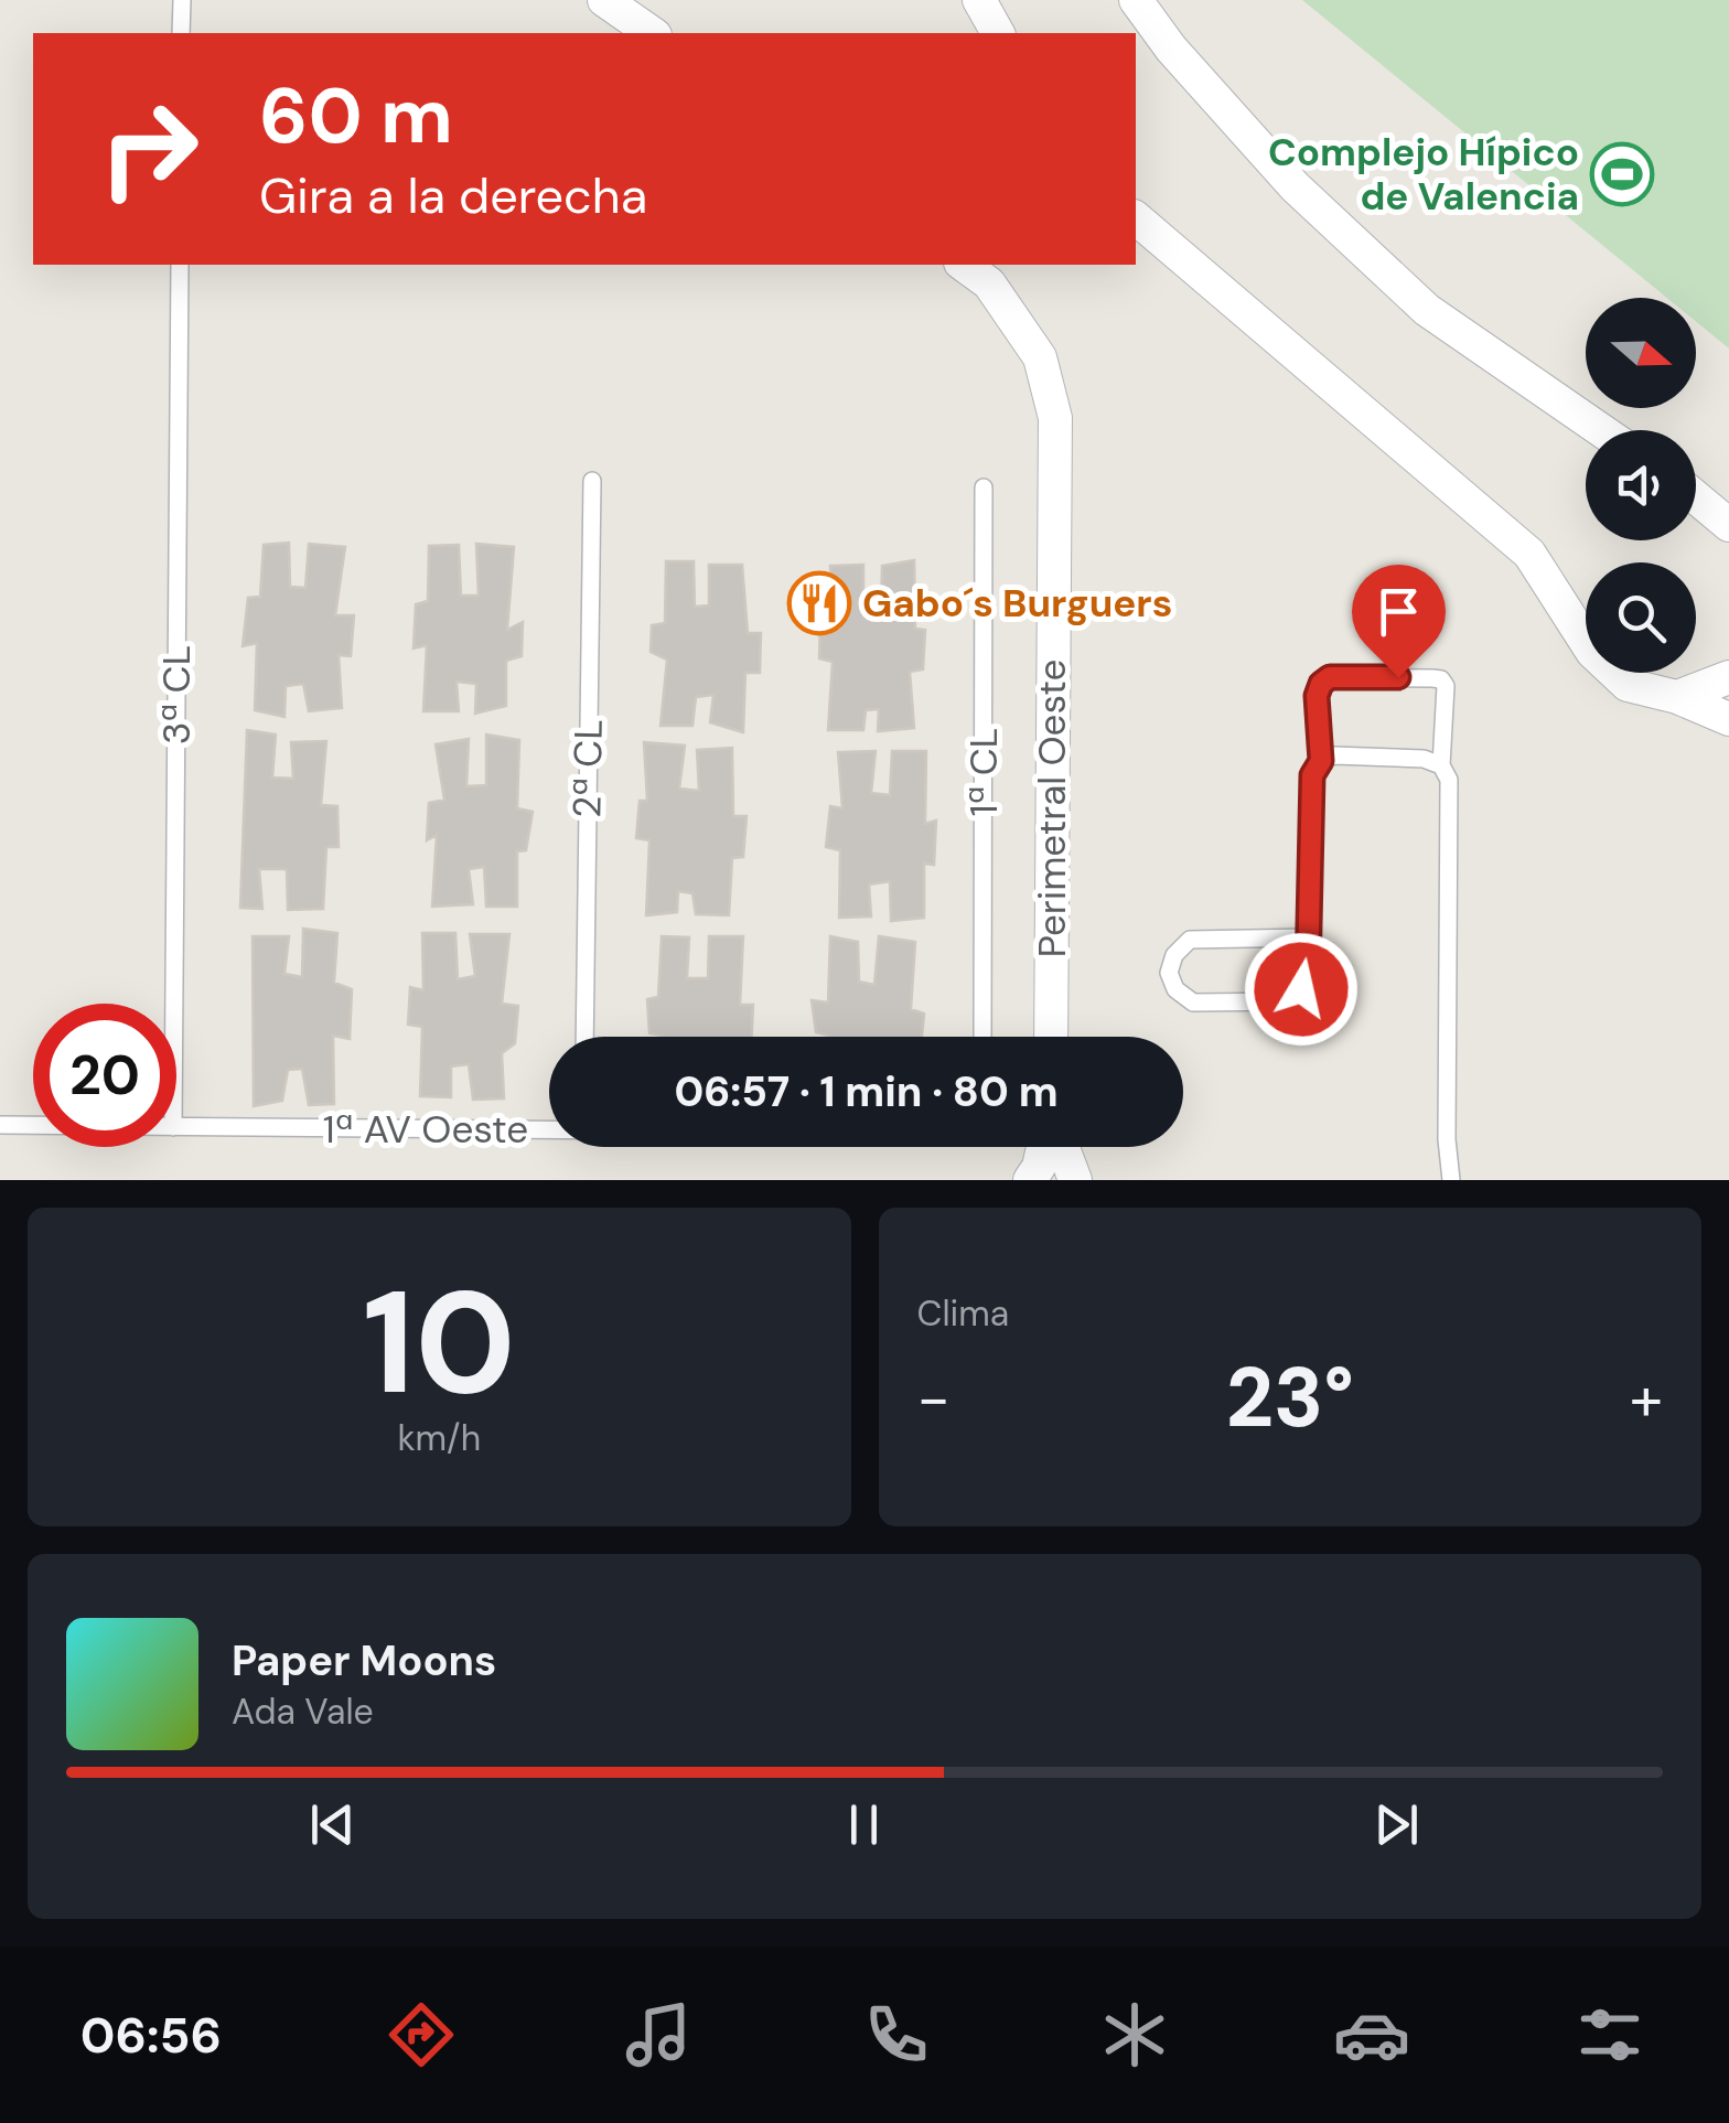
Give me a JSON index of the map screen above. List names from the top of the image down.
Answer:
{
  "streets": {
    "street": ["Perimetral Oeste"],
    "lane": [
      "3ª CL",
      "2ª CL",
      "1ª CL",
      "1ª AV Oeste"
    ]
  },
  "places": {
    "sports": ["Complejo Hípico de Valencia"],
    "restaurant": ["Gabo´s Burguers"]
  },
  "north": "right",
  "page": {
    "turn": ["60 m", "Gira a la derecha"],
    "limit": "20",
    "trip": "06:57 · 1 min · 80 m",
    "tile": [
      ["10", "km/h"],
      "Clima"
    ],
    "heat": ["−", "23°", "+"],
    "song": ["Paper Moons", "Ada Vale"],
    "tabs": "06:56"
  }
}
